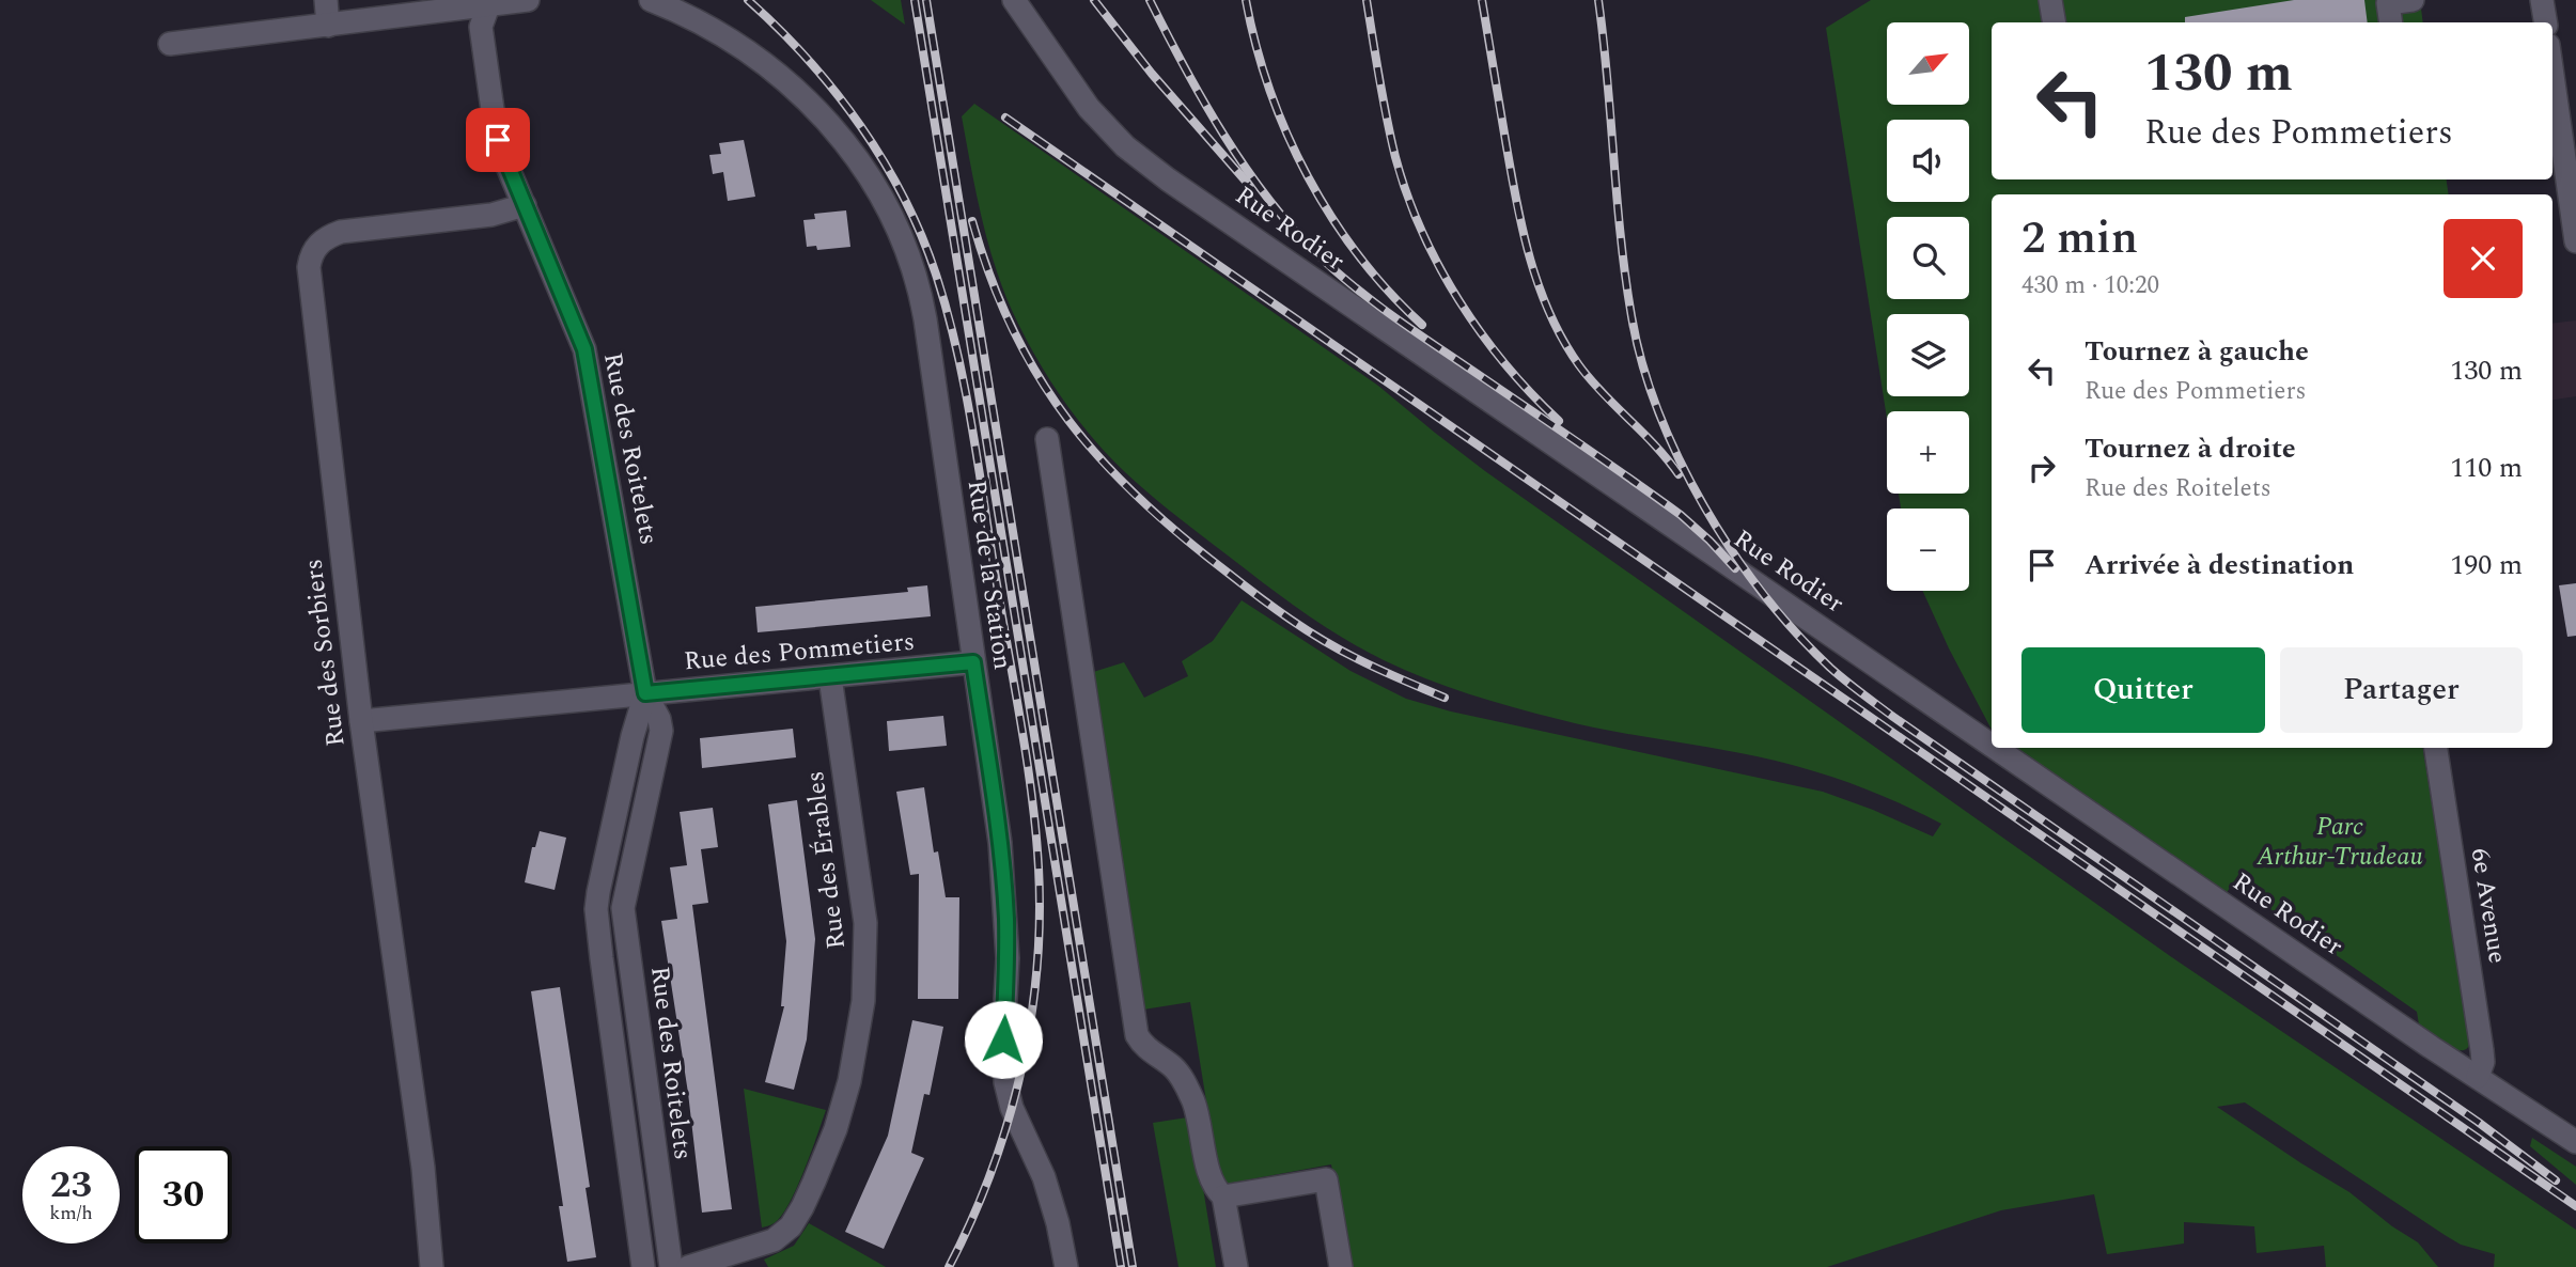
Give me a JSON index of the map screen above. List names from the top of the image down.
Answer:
{
  "streets": {
    "street": [
      "Rue Rodier",
      "Rue des Roitelets",
      "Rue de la Station",
      "Rue des Pommetiers",
      "Rue des Sorbiers",
      "Rue des Érables",
      "6e Avenue"
    ]
  },
  "crossings": [
    ["Rue Rodier", "6e Avenue"],
    ["Rue des Roitelets", "Rue des Pommetiers"],
    ["Rue des Roitelets", "Rue des Sorbiers"],
    ["Rue de la Station", "Rue des Pommetiers"],
    ["Rue des Pommetiers", "Rue des Sorbiers"],
    ["Rue des Pommetiers", "Rue des Érables"]
  ],
  "parks": ["Parc Arthur-Trudeau"],
  "north": "top right",
  "page": {
    "map_buttons": ["+", "−"],
    "turn": ["130 m", "Rue des Pommetiers"],
    "heading": ["2 min", "430 m · 10:20"],
    "list": [
      {
        "name": "Tournez à gauche",
        "note": "Rue des Pommetiers",
        "value": "130 m"
      },
      {
        "name": "Tournez à droite",
        "note": "Rue des Roitelets",
        "value": "110 m"
      },
      {
        "name": "Arrivée à destination",
        "value": "190 m"
      }
    ],
    "buttons": ["Quitter", "Partager"],
    "speed": "23 km/h",
    "limit": "30"
  }
}
